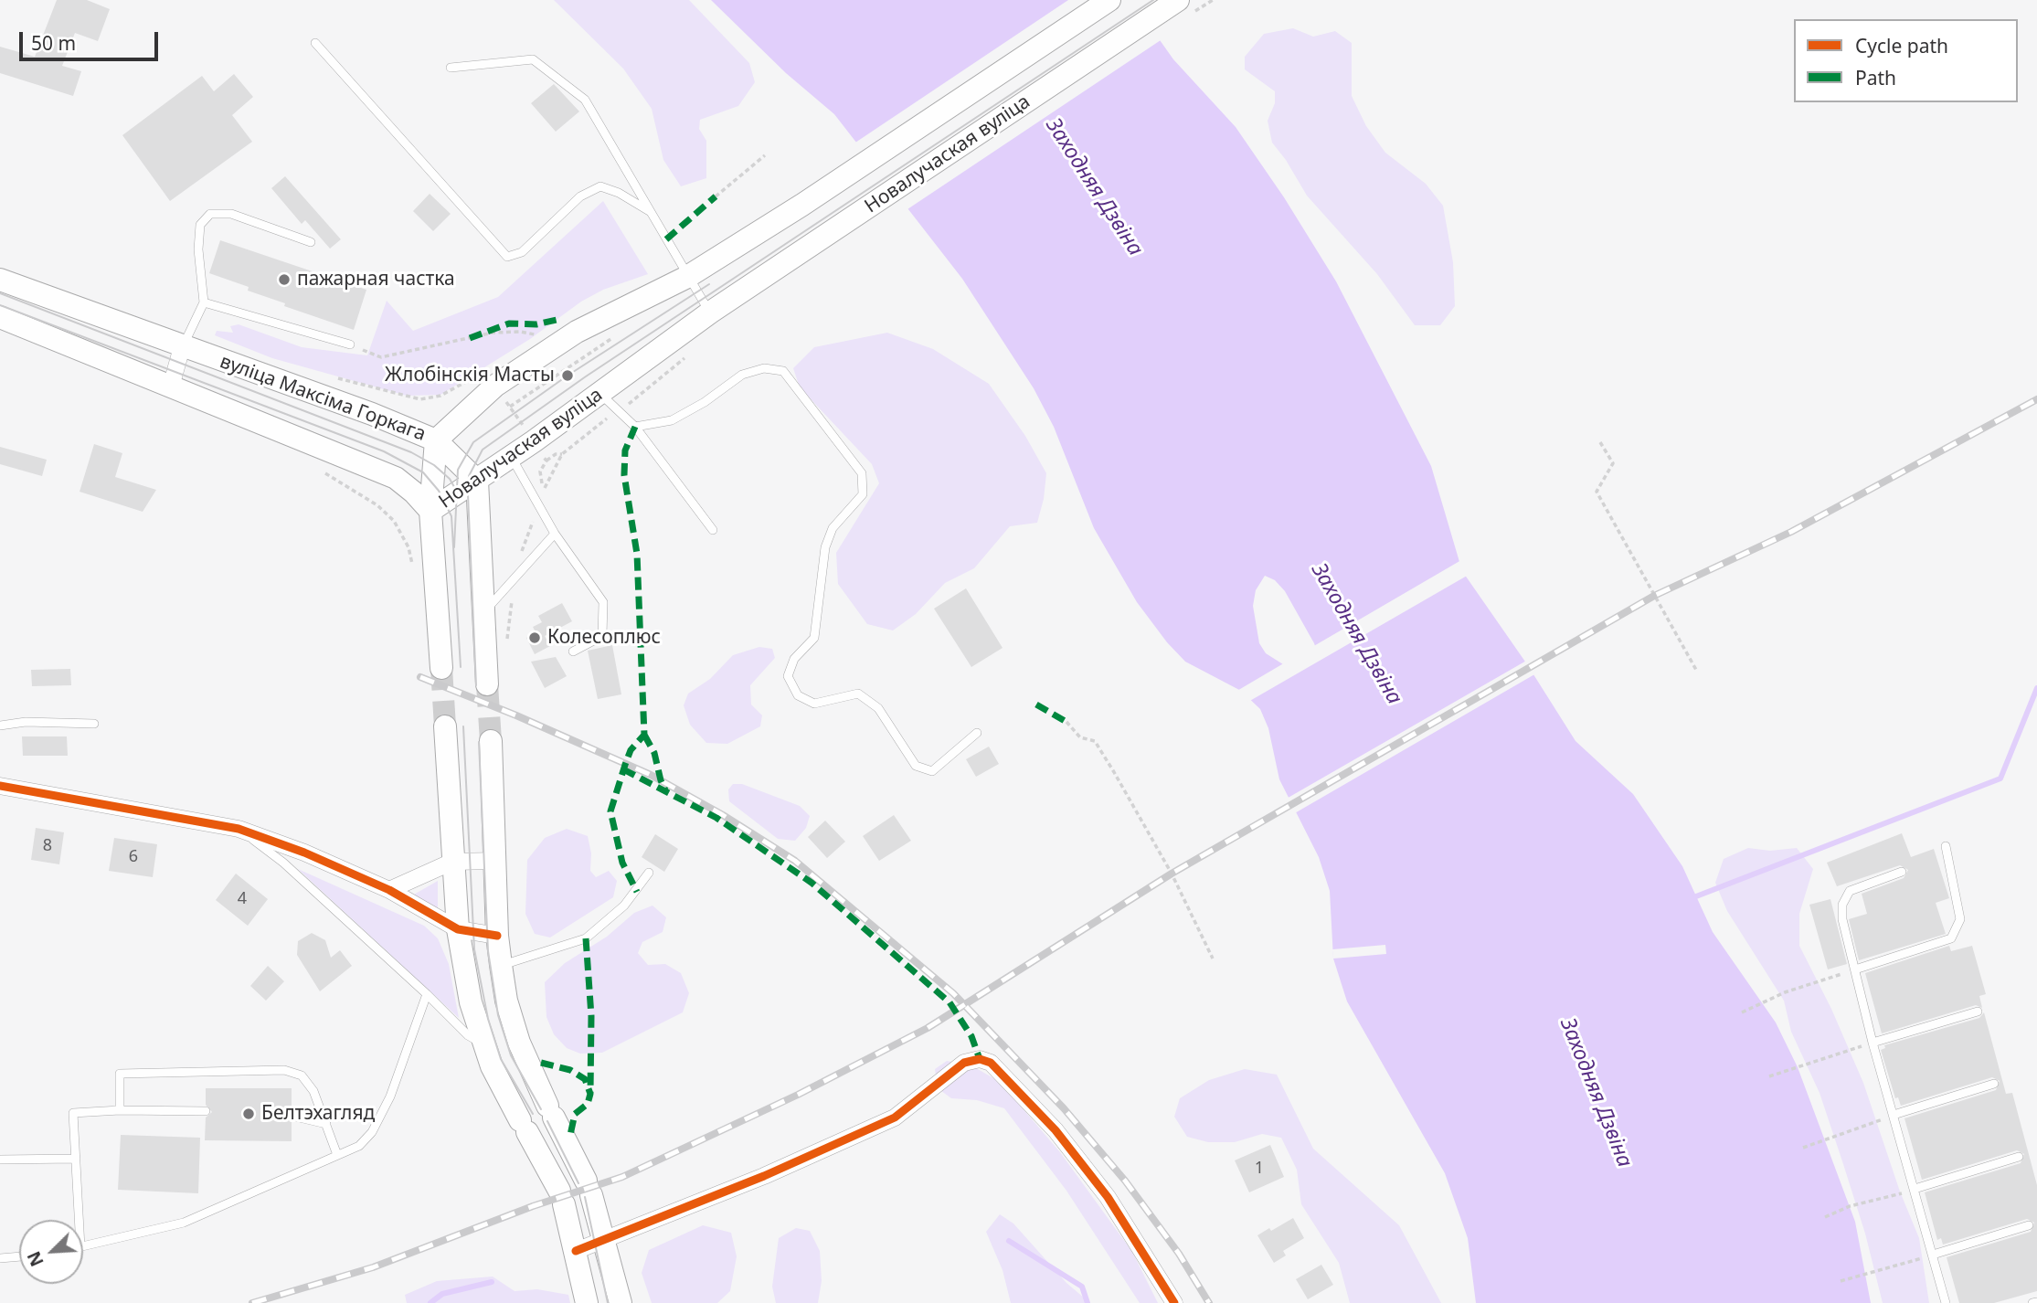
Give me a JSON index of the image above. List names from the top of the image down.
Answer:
{
  "streets": {
    "main road": ["Новалучаская вуліца", "вуліца Максіма Горкага"]
  },
  "crossings": [
    ["Новалучаская вуліца", "вуліца Максіма Горкага"]
  ],
  "water": ["Заходняя Дзвіна"],
  "places": [
    "пажарная частка",
    "Жлобінскія Масты",
    "Колесоплюс",
    "Белтэхагляд"
  ],
  "house_numbers": [
    "8",
    "6",
    "4",
    "1"
  ],
  "legend": ["Cycle path", "Path"],
  "scale_bar": "50 m",
  "north": "bottom left"
}
